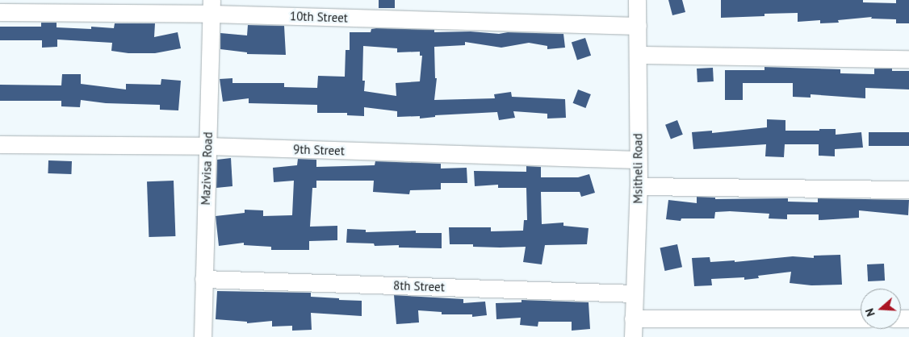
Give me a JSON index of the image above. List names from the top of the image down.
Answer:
{
  "streets": {
    "street": [
      "10th Street",
      "9th Street",
      "Mazivisa Road",
      "Msitheli Road",
      "8th Street"
    ]
  },
  "crossings": [
    ["10th Street", "Mazivisa Road"],
    ["10th Street", "Msitheli Road"],
    ["9th Street", "Mazivisa Road"],
    ["9th Street", "Msitheli Road"],
    ["Mazivisa Road", "8th Street"],
    ["Msitheli Road", "8th Street"]
  ],
  "north": "left"
}
